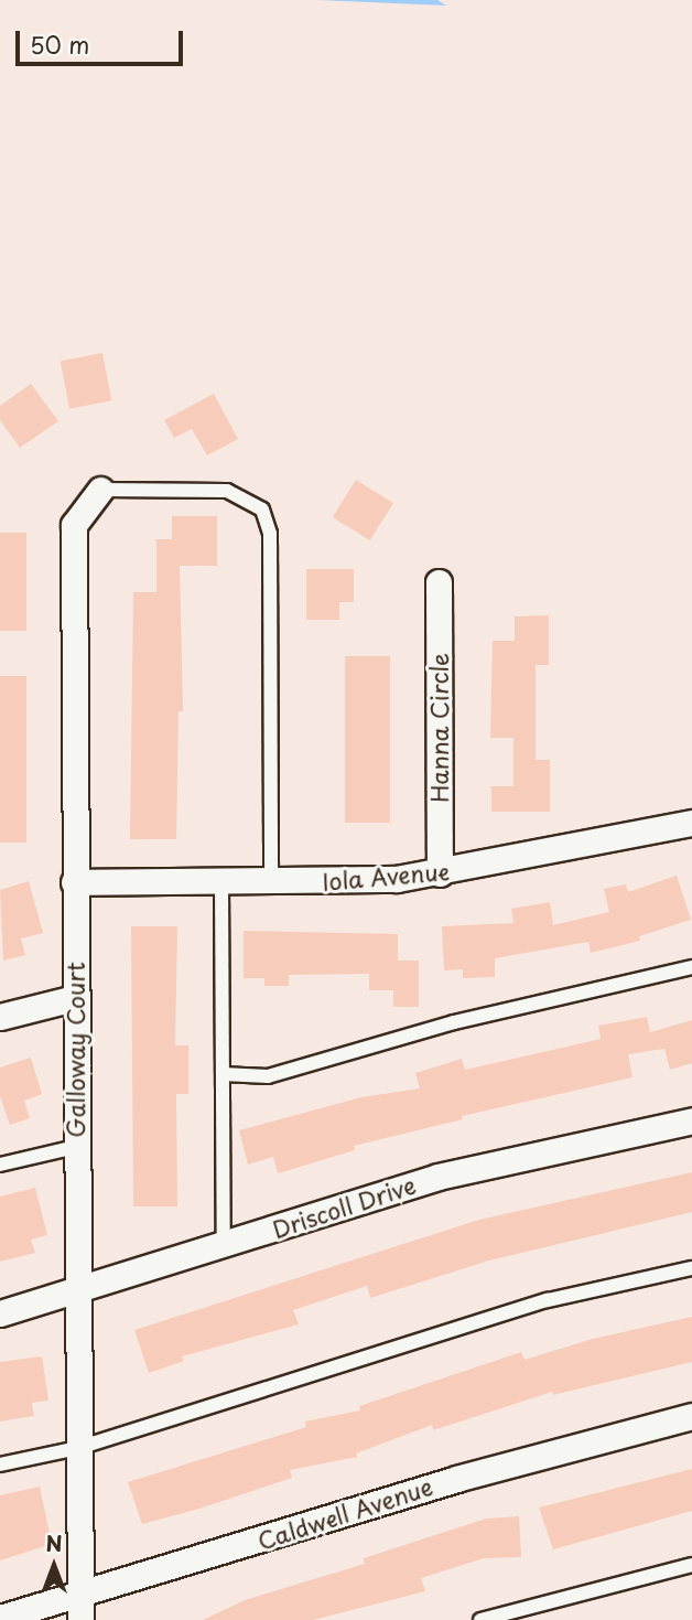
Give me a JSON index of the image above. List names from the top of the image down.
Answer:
{
  "streets": {
    "street": [
      "Hanna Circle",
      "Iola Avenue",
      "Galloway Court",
      "Driscoll Drive",
      "Caldwell Avenue"
    ]
  },
  "crossings": [
    ["Hanna Circle", "Iola Avenue"],
    ["Iola Avenue", "Galloway Court"],
    ["Galloway Court", "Driscoll Drive"],
    ["Galloway Court", "Caldwell Avenue"]
  ],
  "scale_bar": "50 m",
  "north": "top"
}
